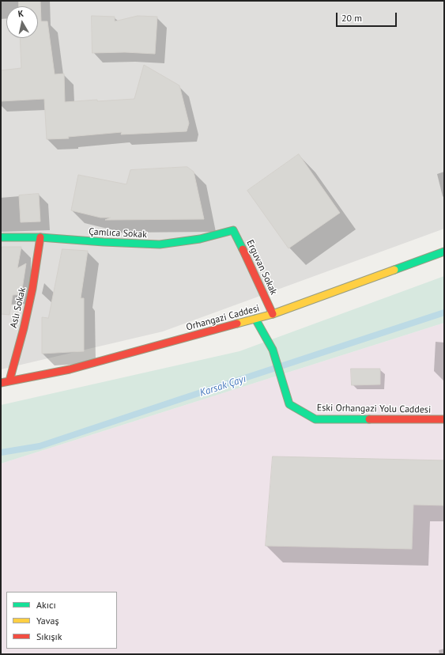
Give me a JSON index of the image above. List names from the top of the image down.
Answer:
{
  "streets": {
    "street": [
      "Çamlıca Sokak",
      "Erguvan Sokak",
      "Aslı Sokak",
      "Orhangazi Caddesi",
      "Eski Orhangazi Yolu Caddesi"
    ]
  },
  "crossings": [
    ["Çamlıca Sokak", "Erguvan Sokak"],
    ["Çamlıca Sokak", "Aslı Sokak"],
    ["Erguvan Sokak", "Orhangazi Caddesi"],
    ["Aslı Sokak", "Orhangazi Caddesi"],
    ["Orhangazi Caddesi", "Eski Orhangazi Yolu Caddesi"]
  ],
  "water": ["Karsak Çayı"],
  "legend": ["Akıcı", "Yavaş", "Sıkışık"],
  "scale_bar": "20 m",
  "north": "top"
}
